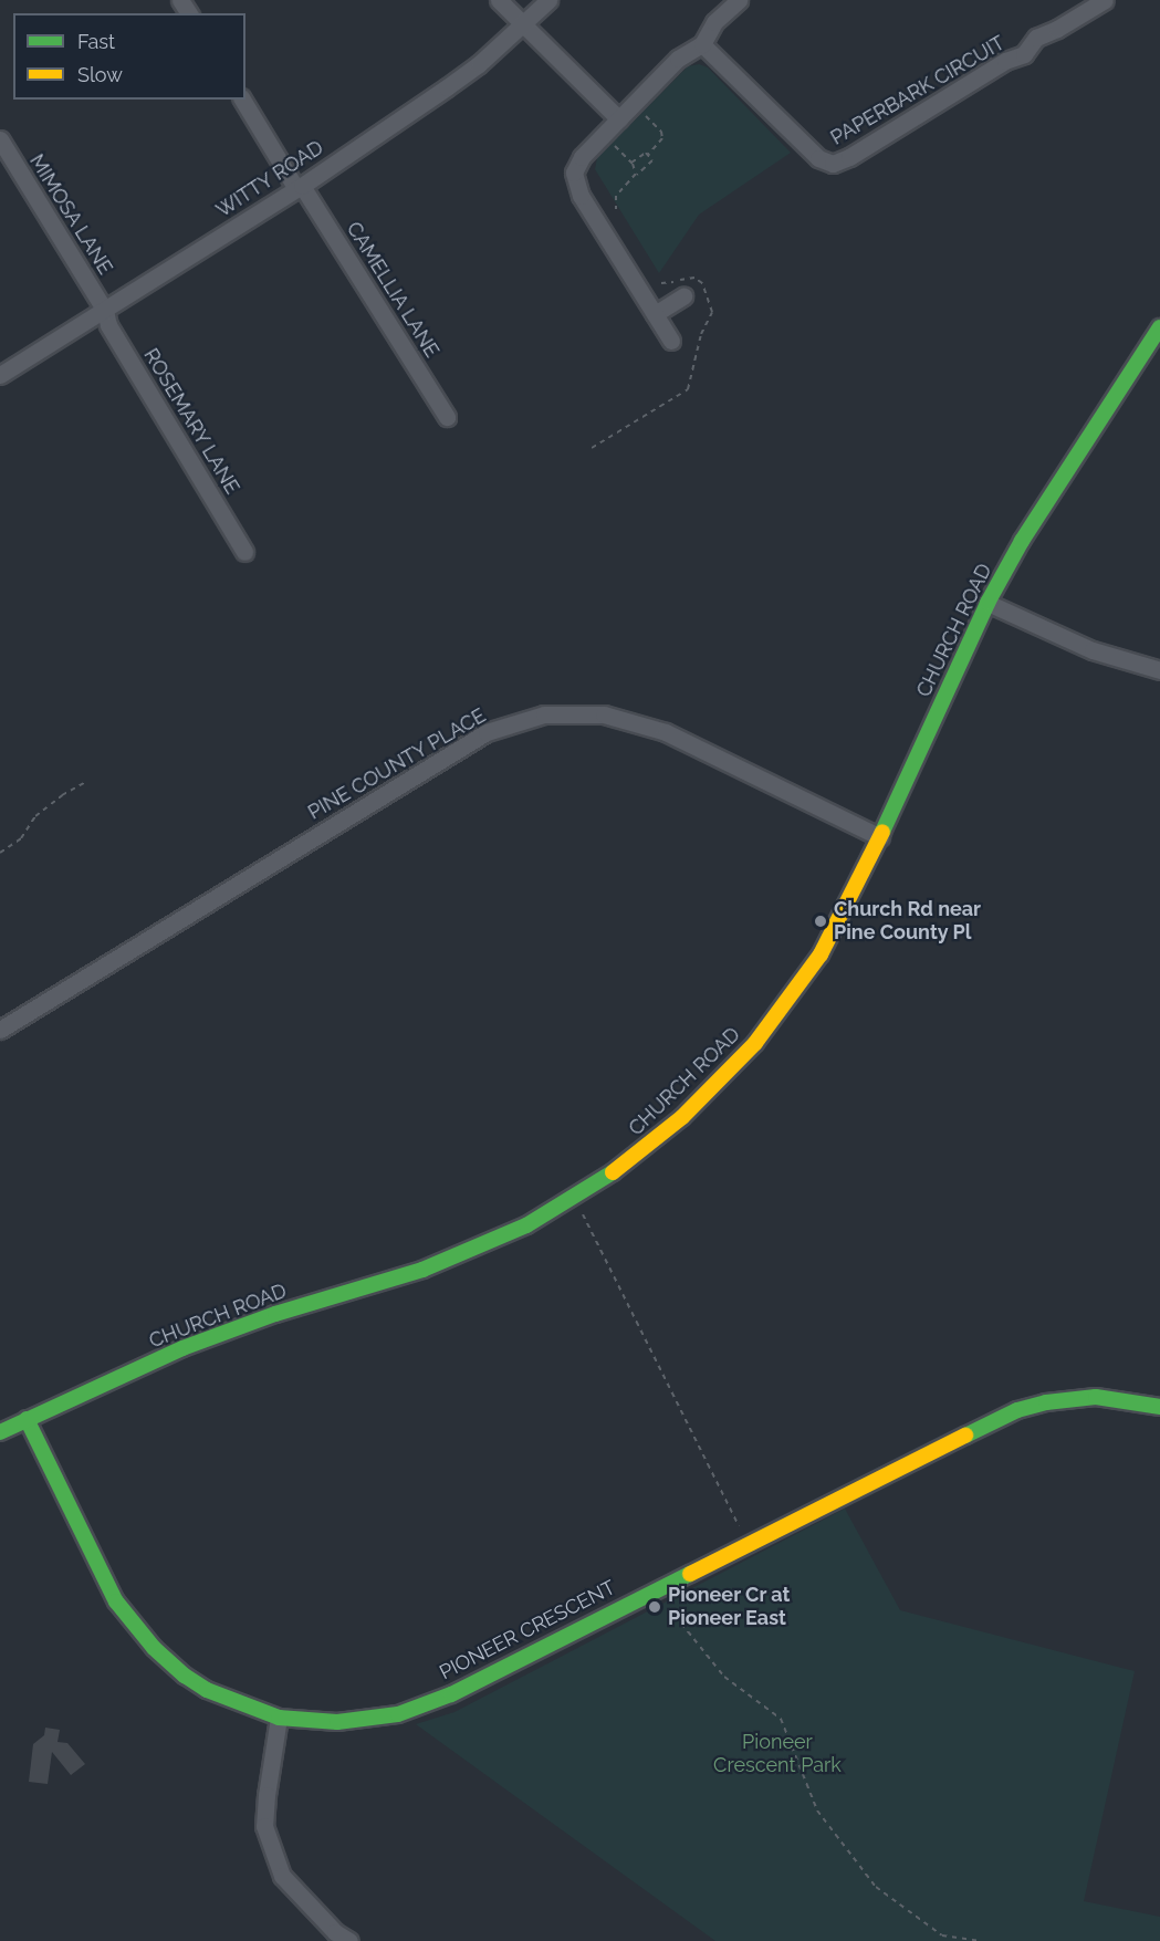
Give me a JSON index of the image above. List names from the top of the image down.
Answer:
{
  "streets": {
    "main road": ["CHURCH ROAD", "PIONEER CRESCENT"],
    "street": [
      "PAPERBARK CIRCUIT",
      "WITTY ROAD",
      "MIMOSA LANE",
      "CAMELLIA LANE",
      "ROSEMARY LANE",
      "PINE COUNTY PLACE"
    ]
  },
  "crossings": [
    ["WITTY ROAD", "MIMOSA LANE"],
    ["WITTY ROAD", "CAMELLIA LANE"],
    ["WITTY ROAD", "ROSEMARY LANE"],
    ["MIMOSA LANE", "ROSEMARY LANE"],
    ["CHURCH ROAD", "PINE COUNTY PLACE"],
    ["CHURCH ROAD", "PIONEER CRESCENT"]
  ],
  "parks": ["Pioneer Crescent Park"],
  "places": ["Church Rd near Pine County Pl", "Pioneer Cr at Pioneer East"],
  "legend": ["Fast", "Slow"]
}
